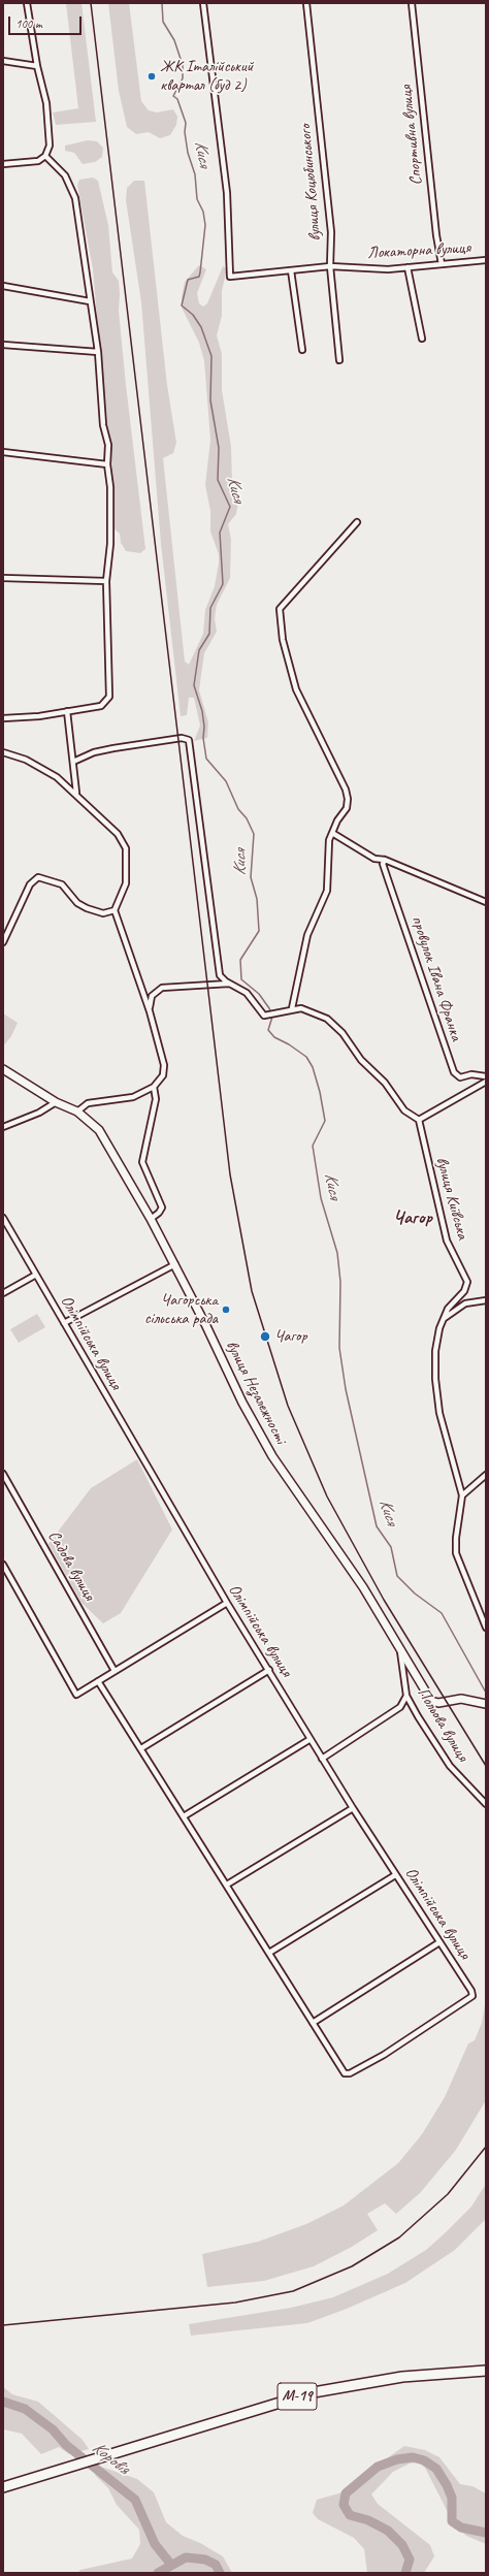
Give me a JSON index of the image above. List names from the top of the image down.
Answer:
{
  "streets": {
    "highway": ["М-19"],
    "street": [
      "Спортивна вулиця",
      "вулиця Коцюбинського",
      "Локаторна вулиця",
      "провулок Івана Франка",
      "вулиця Київська",
      "Олімпійська вулиця",
      "вулиця Незалежності",
      "Садова вулиця",
      "Польова вулиця"
    ]
  },
  "crossings": [
    ["Спортивна вулиця", "Локаторна вулиця"],
    ["вулиця Коцюбинського", "Локаторна вулиця"],
    ["вулиця Незалежності", "Польова вулиця"]
  ],
  "districts": ["Чагор"],
  "water": ["Кися", "Коровія"],
  "places": ["ЖК Італійський квартал (буд 2)", "Чагорська сільська рада", "Чагор"],
  "scale_bar": "100 m"
}
